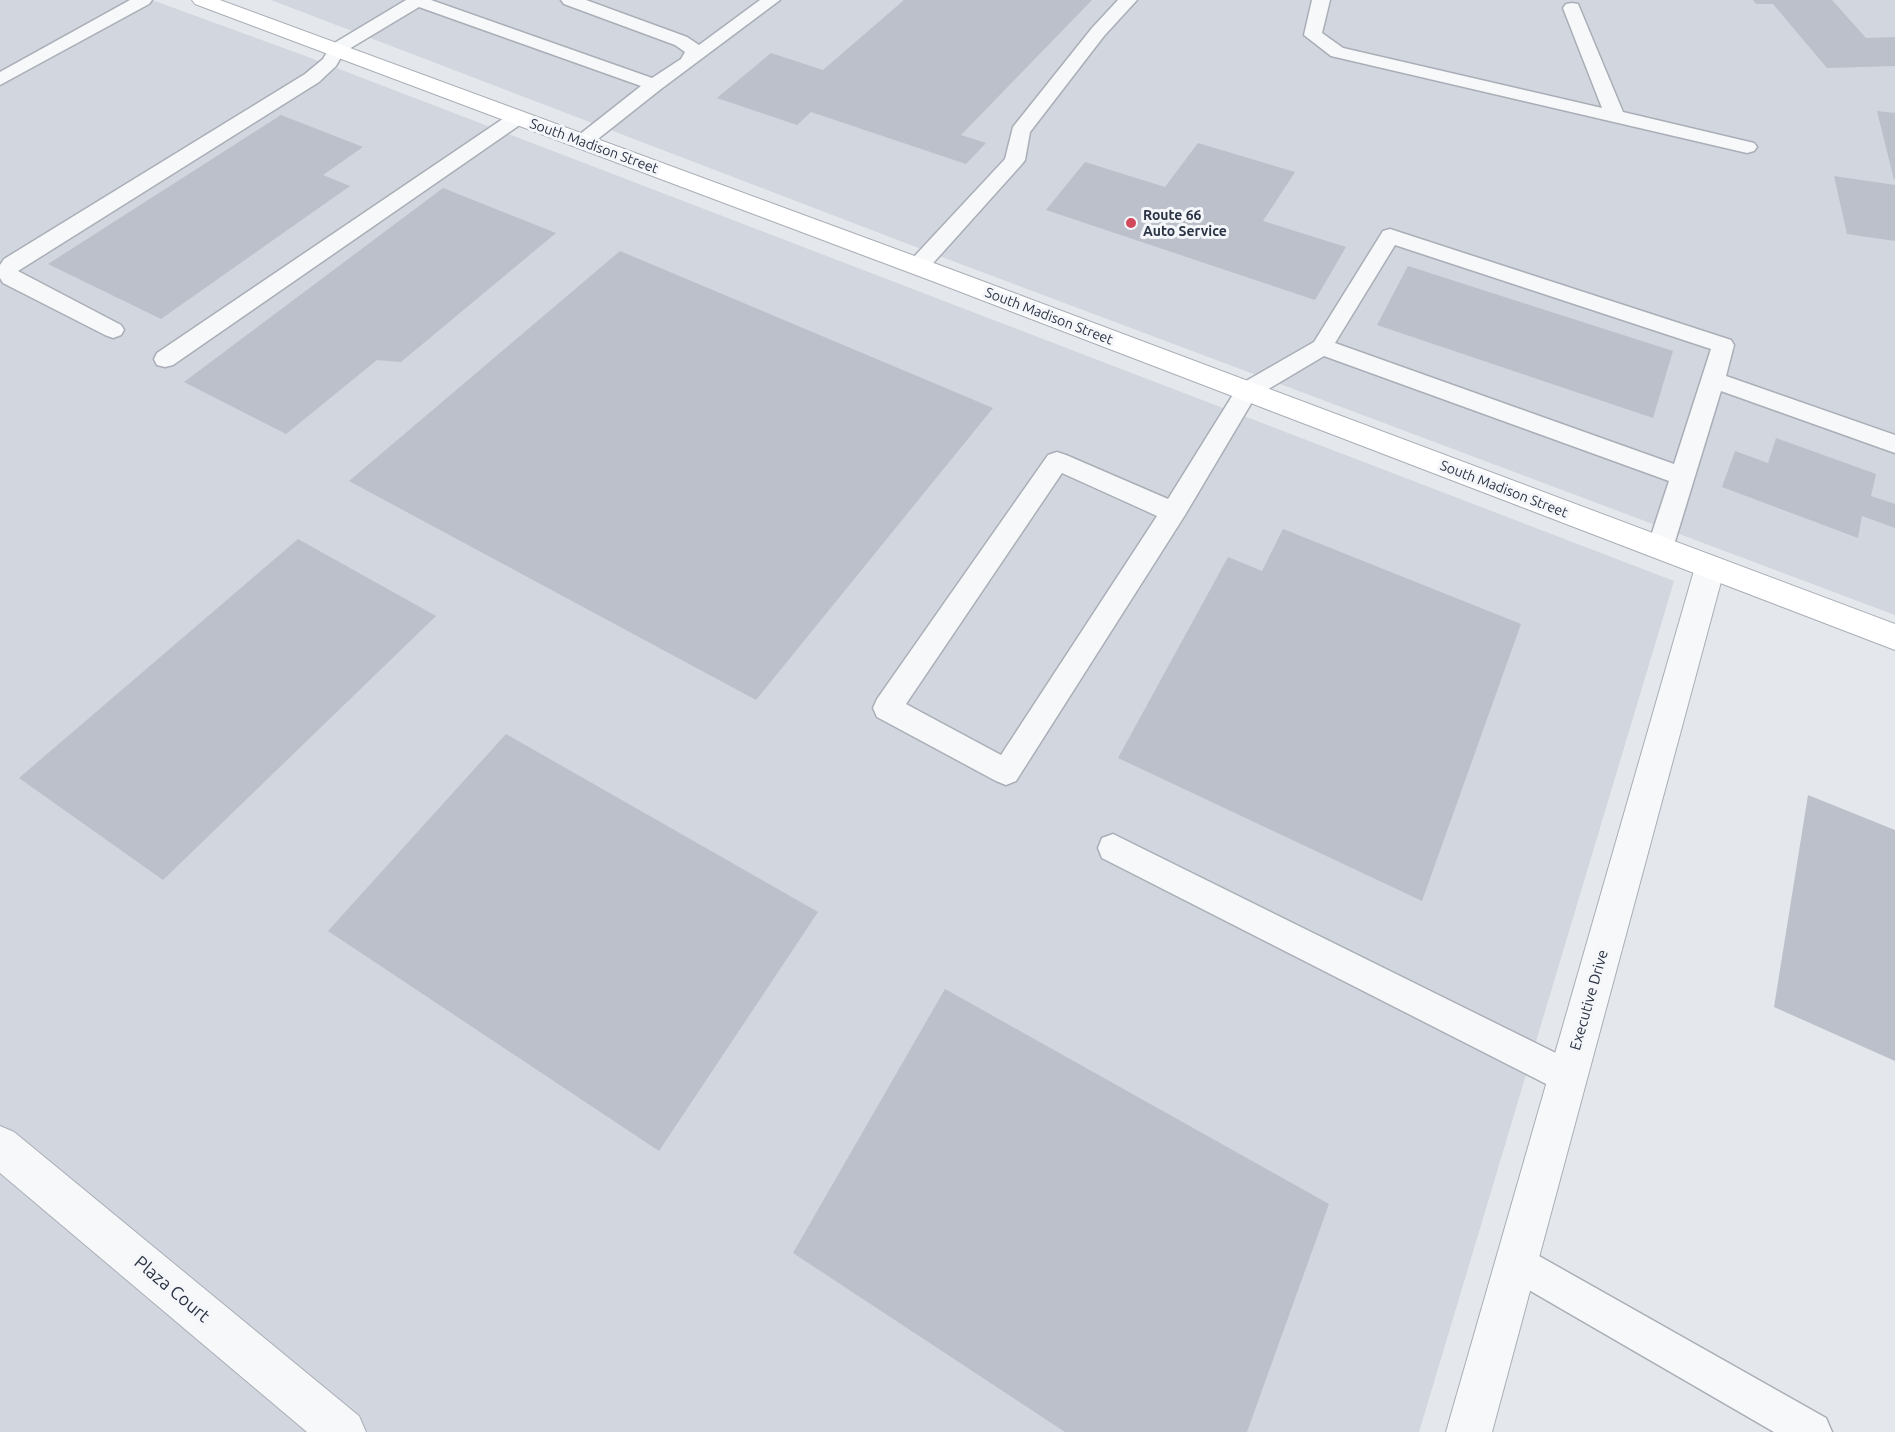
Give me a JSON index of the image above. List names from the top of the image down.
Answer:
{
  "streets": {
    "street": ["South Madison Street", "Executive Drive", "Plaza Court"]
  },
  "crossings": [
    ["South Madison Street", "Executive Drive"]
  ],
  "places": ["Route 66 Auto Service"]
}
